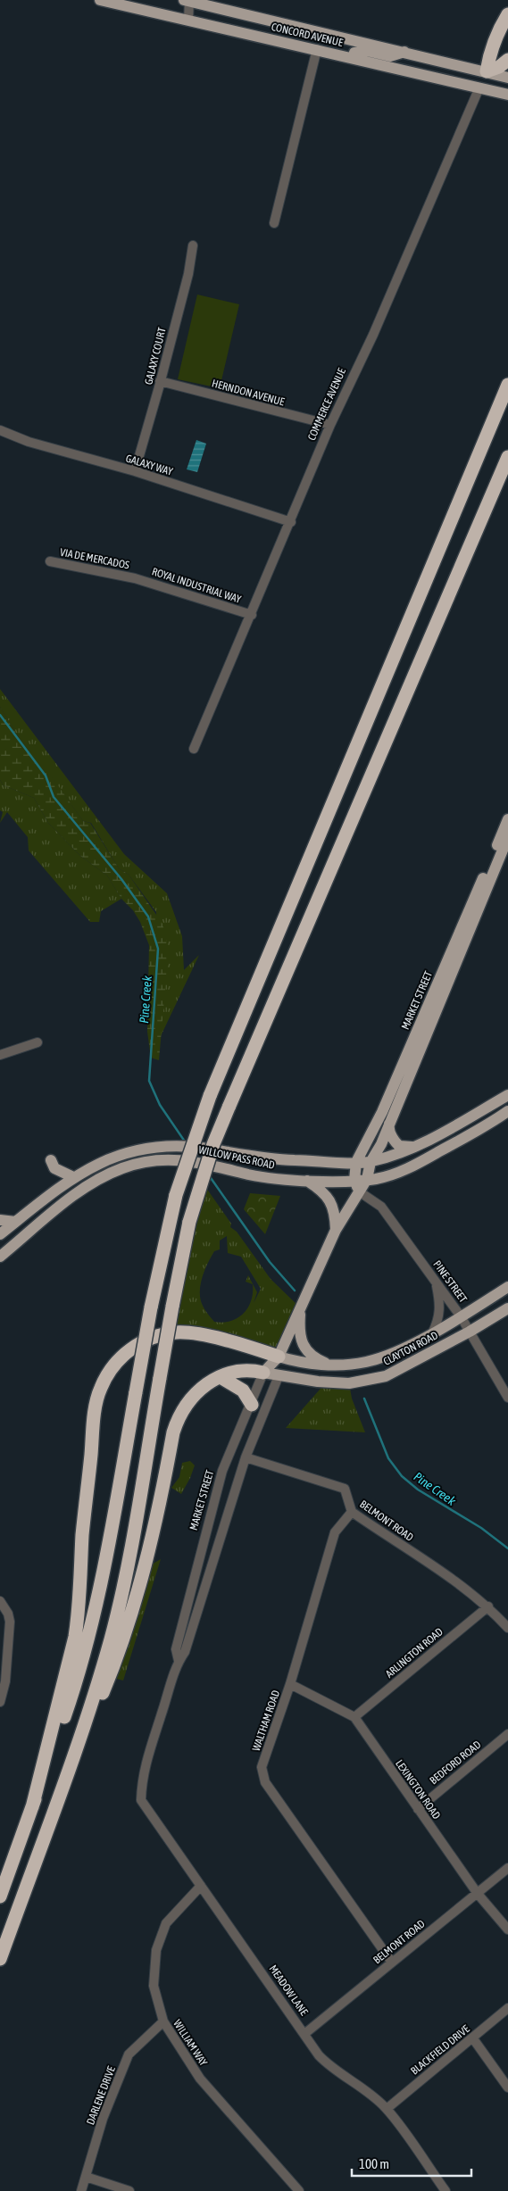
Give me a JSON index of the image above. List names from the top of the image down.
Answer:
{
  "streets": {
    "main road": [
      "CONCORD AVENUE",
      "COMMERCE AVENUE",
      "MARKET STREET",
      "WILLOW PASS ROAD",
      "CLAYTON ROAD"
    ],
    "street": [
      "GALAXY COURT",
      "HERNDON AVENUE",
      "GALAXY WAY",
      "VIA DE MERCADOS",
      "ROYAL INDUSTRIAL WAY",
      "PINE STREET",
      "BELMONT ROAD",
      "ARLINGTON ROAD",
      "WALTHAM ROAD",
      "BEDFORD ROAD",
      "LEXINGTON ROAD",
      "MEADOW LANE",
      "WILLIAM WAY",
      "BLACKFIELD DRIVE",
      "DARLENE DRIVE"
    ]
  },
  "crossings": [
    ["CONCORD AVENUE", "COMMERCE AVENUE"],
    ["GALAXY COURT", "HERNDON AVENUE"],
    ["GALAXY COURT", "GALAXY WAY"],
    ["HERNDON AVENUE", "COMMERCE AVENUE"],
    ["COMMERCE AVENUE", "GALAXY WAY"],
    ["COMMERCE AVENUE", "ROYAL INDUSTRIAL WAY"],
    ["VIA DE MERCADOS", "ROYAL INDUSTRIAL WAY"],
    ["MARKET STREET", "WILLOW PASS ROAD"],
    ["MARKET STREET", "PINE STREET"],
    ["MARKET STREET", "CLAYTON ROAD"],
    ["MARKET STREET", "BELMONT ROAD"],
    ["MARKET STREET", "MEADOW LANE"],
    ["PINE STREET", "CLAYTON ROAD"],
    ["BELMONT ROAD", "ARLINGTON ROAD"],
    ["BELMONT ROAD", "WALTHAM ROAD"],
    ["BELMONT ROAD", "LEXINGTON ROAD"],
    ["BELMONT ROAD", "MEADOW LANE"],
    ["ARLINGTON ROAD", "LEXINGTON ROAD"],
    ["WALTHAM ROAD", "LEXINGTON ROAD"],
    ["BEDFORD ROAD", "LEXINGTON ROAD"],
    ["MEADOW LANE", "WILLIAM WAY"],
    ["MEADOW LANE", "BLACKFIELD DRIVE"],
    ["WILLIAM WAY", "DARLENE DRIVE"]
  ],
  "water": ["Pine Creek"],
  "scale_bar": "100 m"
}
